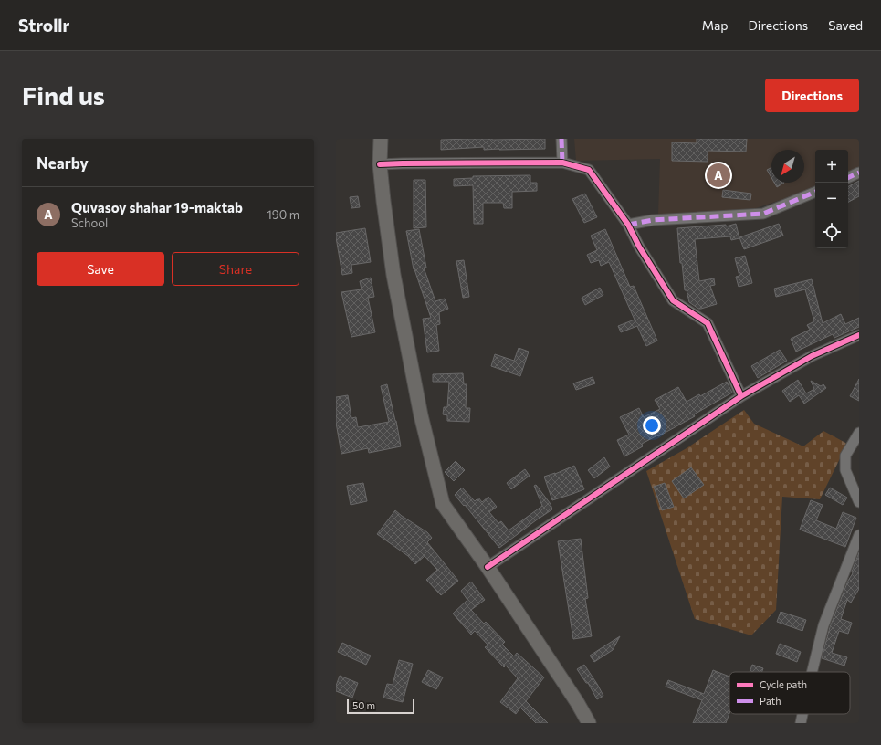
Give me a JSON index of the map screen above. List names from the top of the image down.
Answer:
{
  "legend": ["Cycle path", "Path"],
  "scale_bar": "50 m",
  "north": "bottom left",
  "page": {
    "header": "Strollr",
    "nav": ["Map", "Directions", "Saved"],
    "buttons": [
      "Directions",
      ["Save", "Share"]
    ],
    "title": "Find us",
    "heading": "Nearby",
    "map_buttons": ["+", "−"],
    "pins": "A",
    "list": [
      {
        "mark": "A",
        "name": "Quvasoy shahar 19-maktab",
        "note": "School",
        "value": "190 m"
      }
    ],
    "scale": "50 m"
  }
}
